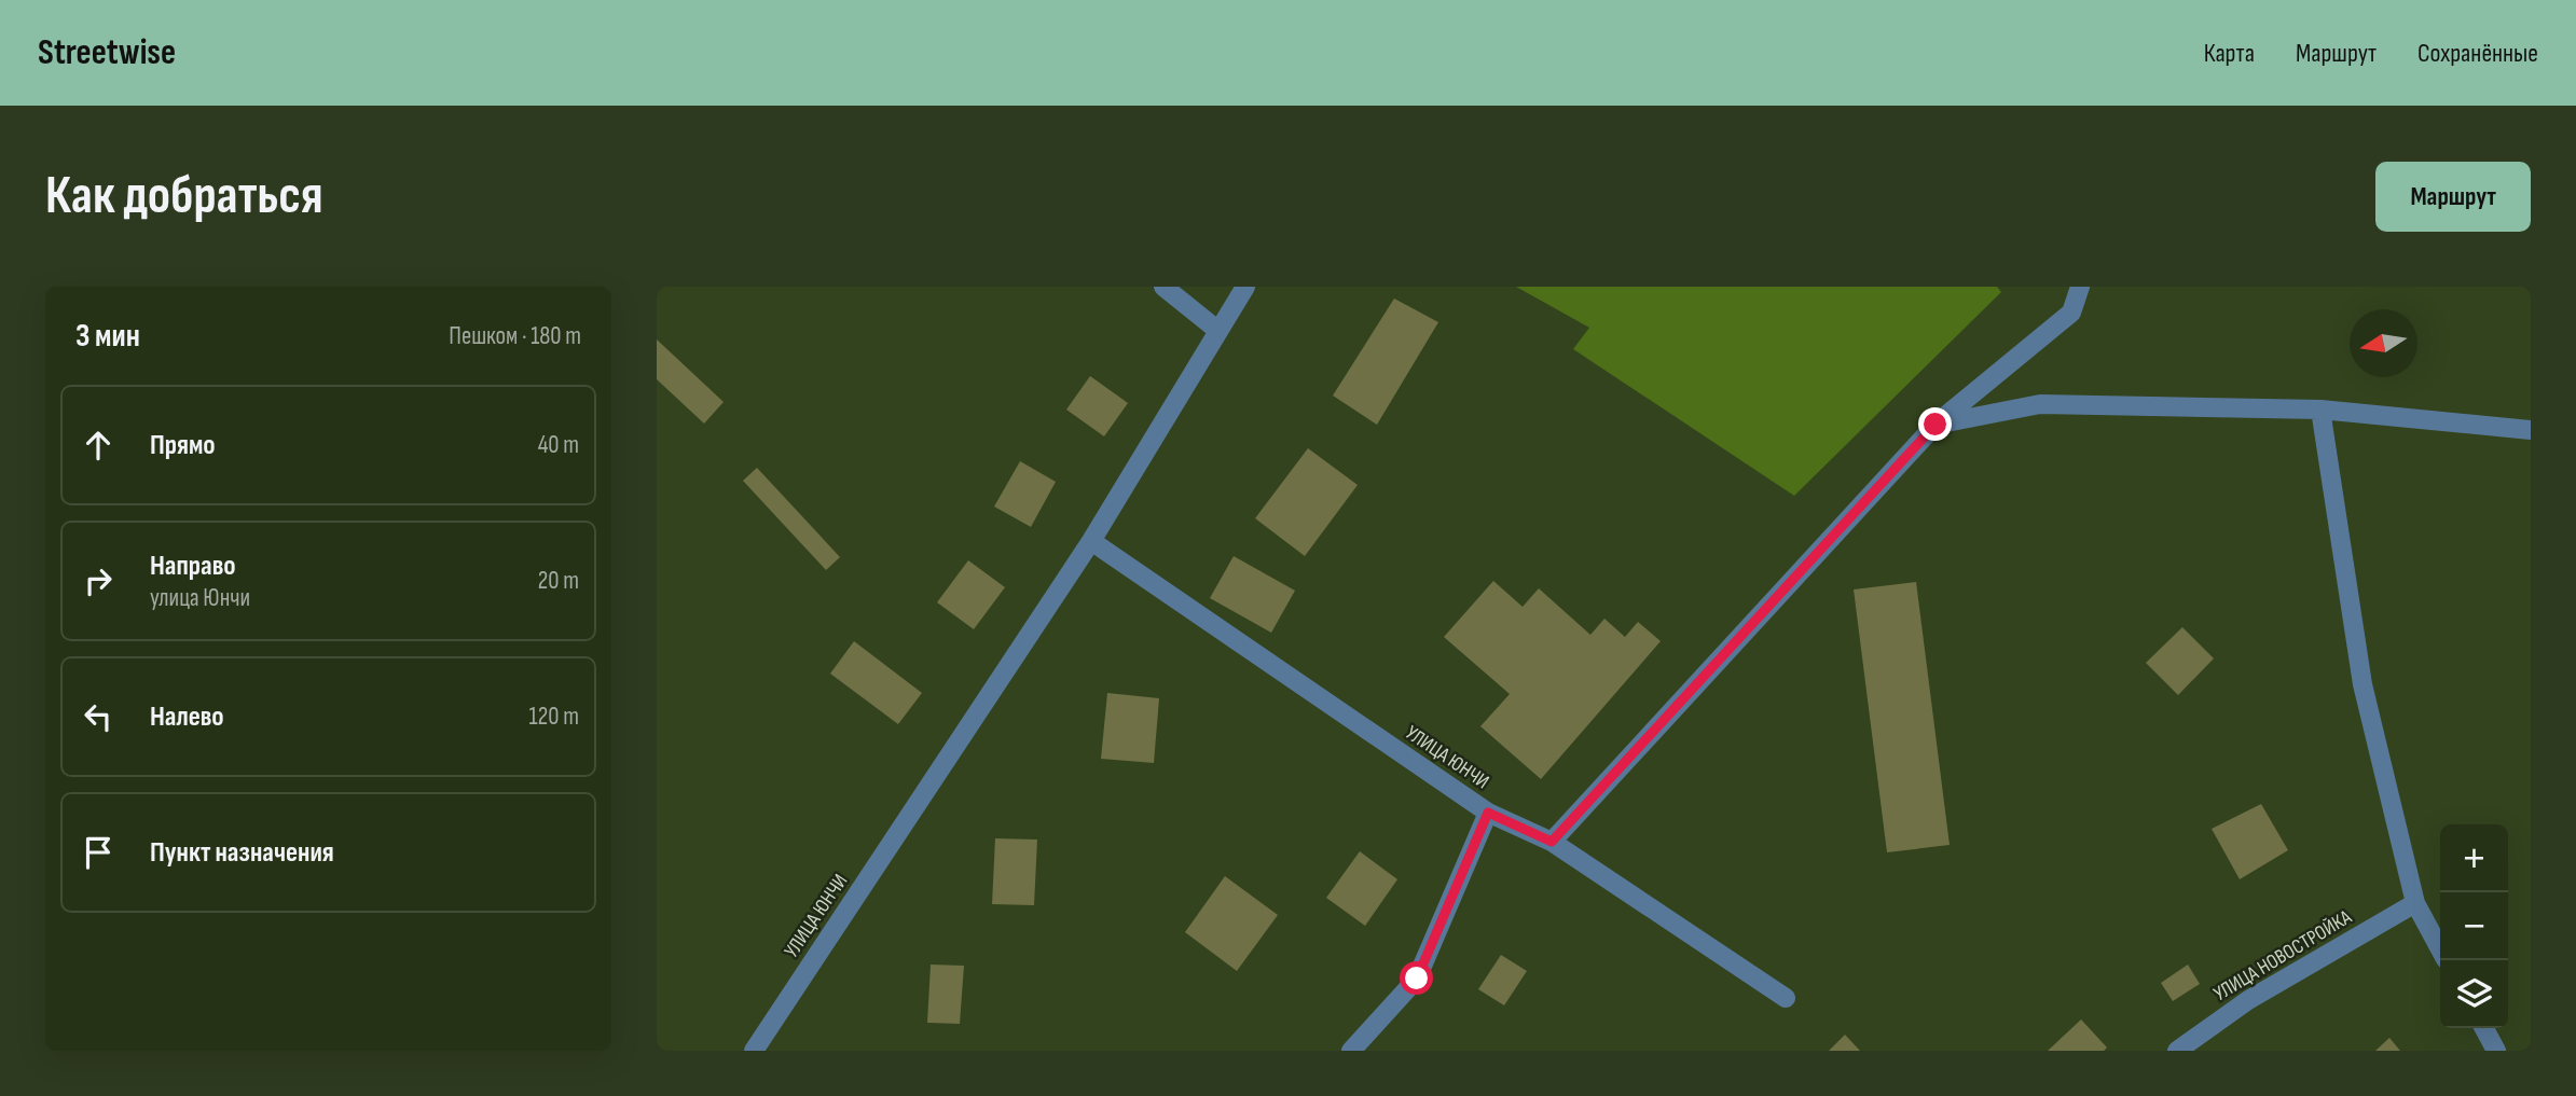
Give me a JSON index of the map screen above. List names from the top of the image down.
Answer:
{
  "streets": {
    "street": ["УЛИЦА ЮНЧИ", "УЛИЦА НОВОСТРОЙКА"]
  },
  "north": "left",
  "page": {
    "header": "Streetwise",
    "nav": ["Карта", "Маршрут", "Сохранённые"],
    "buttons": "Маршрут",
    "title": "Как добраться",
    "heading": ["3 мин", "Пешком · 180 m"],
    "list": [
      ["Прямо", "40 m"],
      ["Направо", "улица Юнчи", "20 m"],
      ["Налево", "120 m"],
      "Пункт назначения"
    ],
    "map_buttons": ["+", "−"]
  }
}
